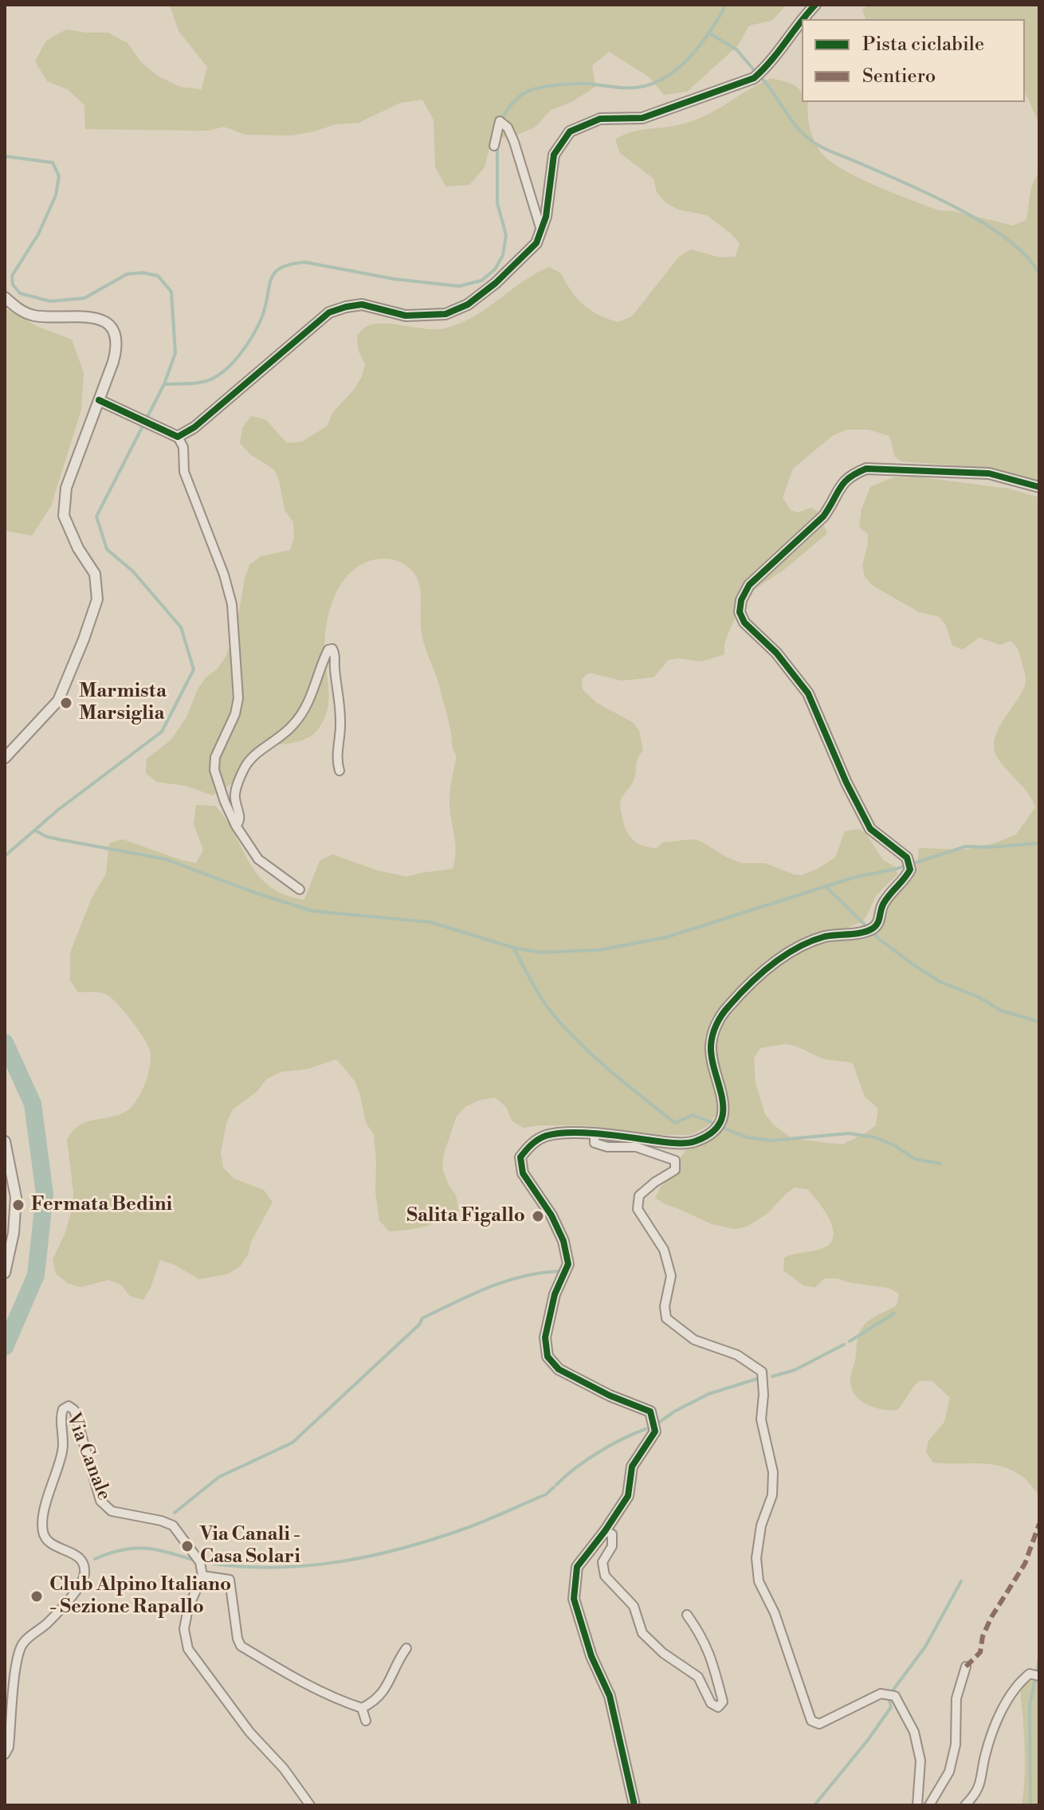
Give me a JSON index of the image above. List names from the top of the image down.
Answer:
{
  "streets": {
    "street": ["Via Canale"]
  },
  "places": [
    "Marmista Marsiglia",
    "Fermata Bedini",
    "Salita Figallo",
    "Via Canali - Casa Solari",
    "Club Alpino Italiano - Sezione Rapallo"
  ],
  "legend": ["Pista ciclabile", "Sentiero"]
}
